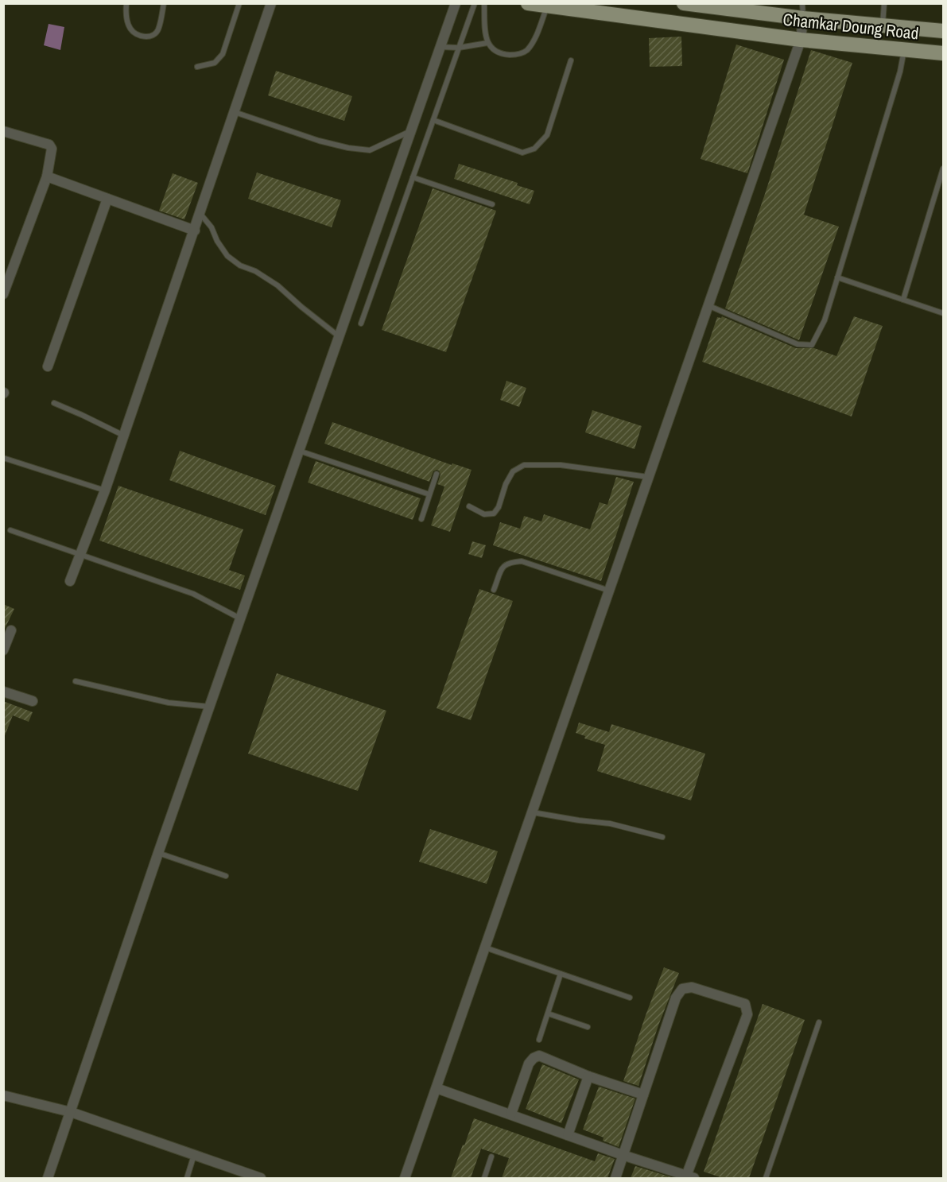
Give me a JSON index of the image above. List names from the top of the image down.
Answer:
{
  "streets": {
    "main road": ["Chamkar Doung Road"]
  }
}
